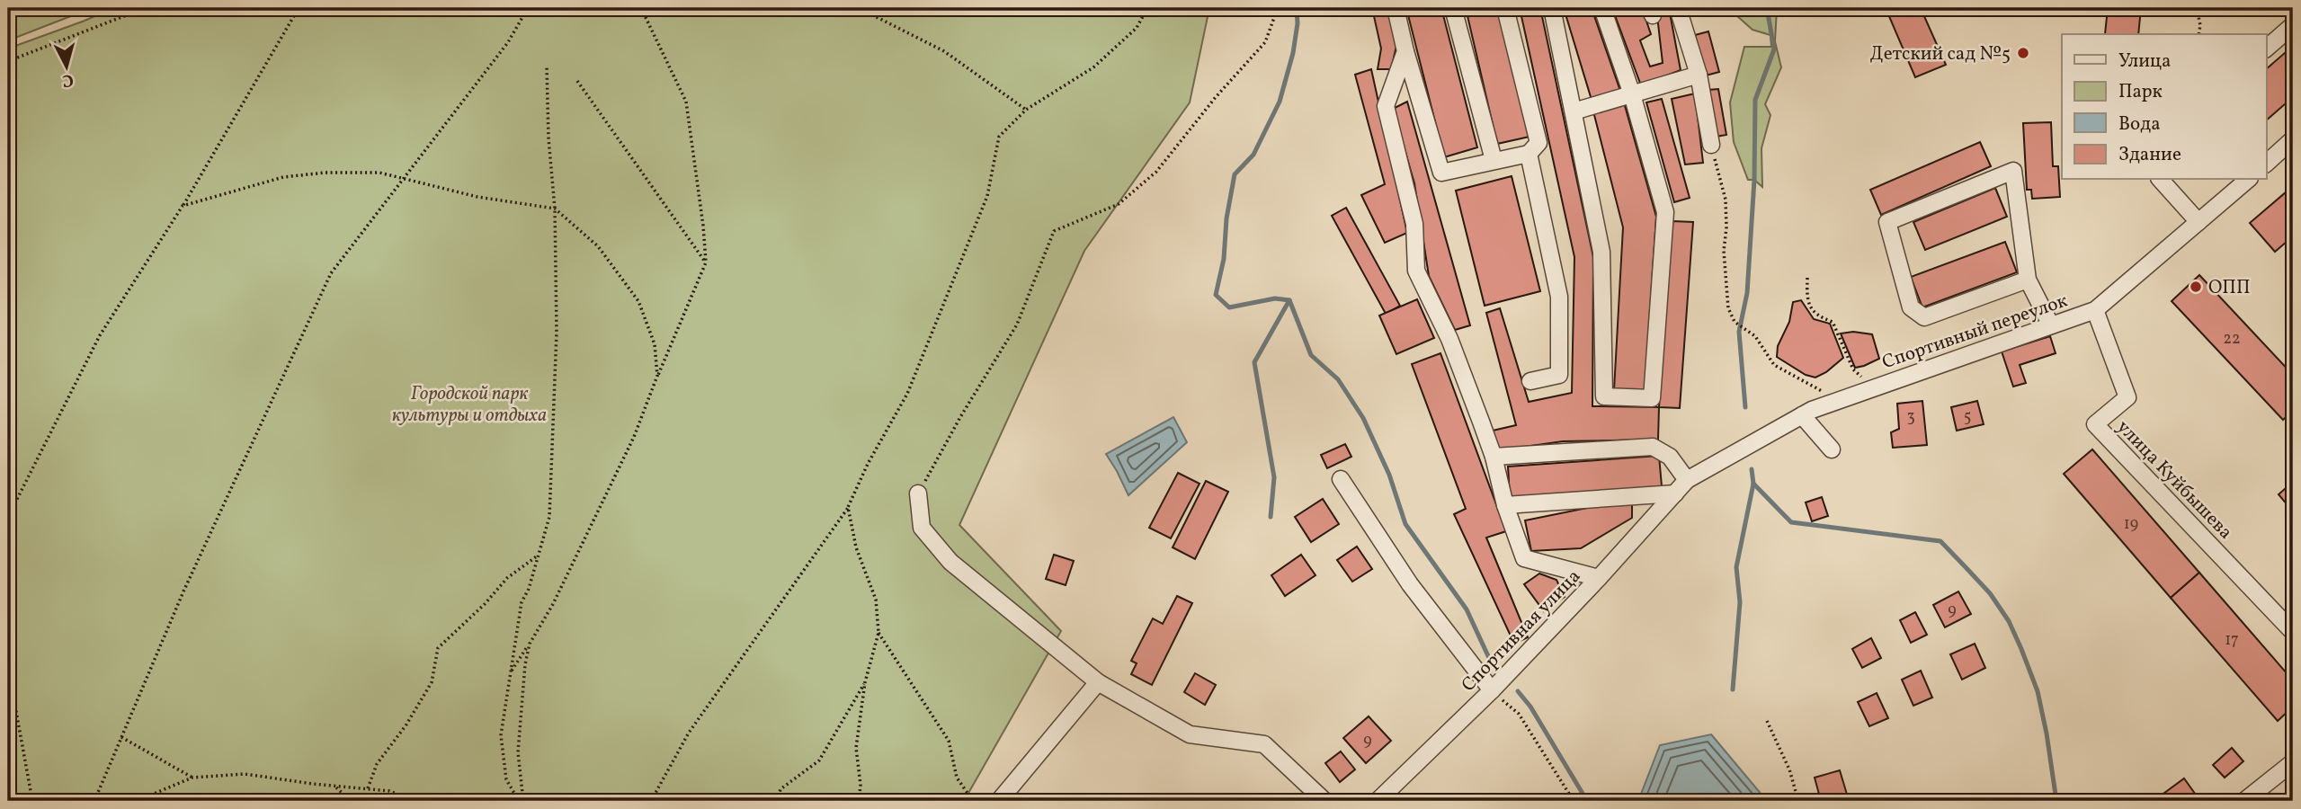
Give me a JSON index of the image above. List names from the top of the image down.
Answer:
{
  "streets": {
    "street": ["Спортивный переулок", "улица Куйбышева", "Спортивная улица"]
  },
  "crossings": [
    ["Спортивный переулок", "улица Куйбышева"],
    ["Спортивный переулок", "Спортивная улица"]
  ],
  "parks": ["Городской парк культуры и отдыха"],
  "places": ["Детский сад №5", "ОПП"],
  "house_numbers": [
    "22",
    "3",
    "5",
    "19",
    "9",
    "17",
    "9"
  ],
  "legend": [
    "Улица",
    "Парк",
    "Вода",
    "Здание"
  ],
  "north": "bottom"
}
